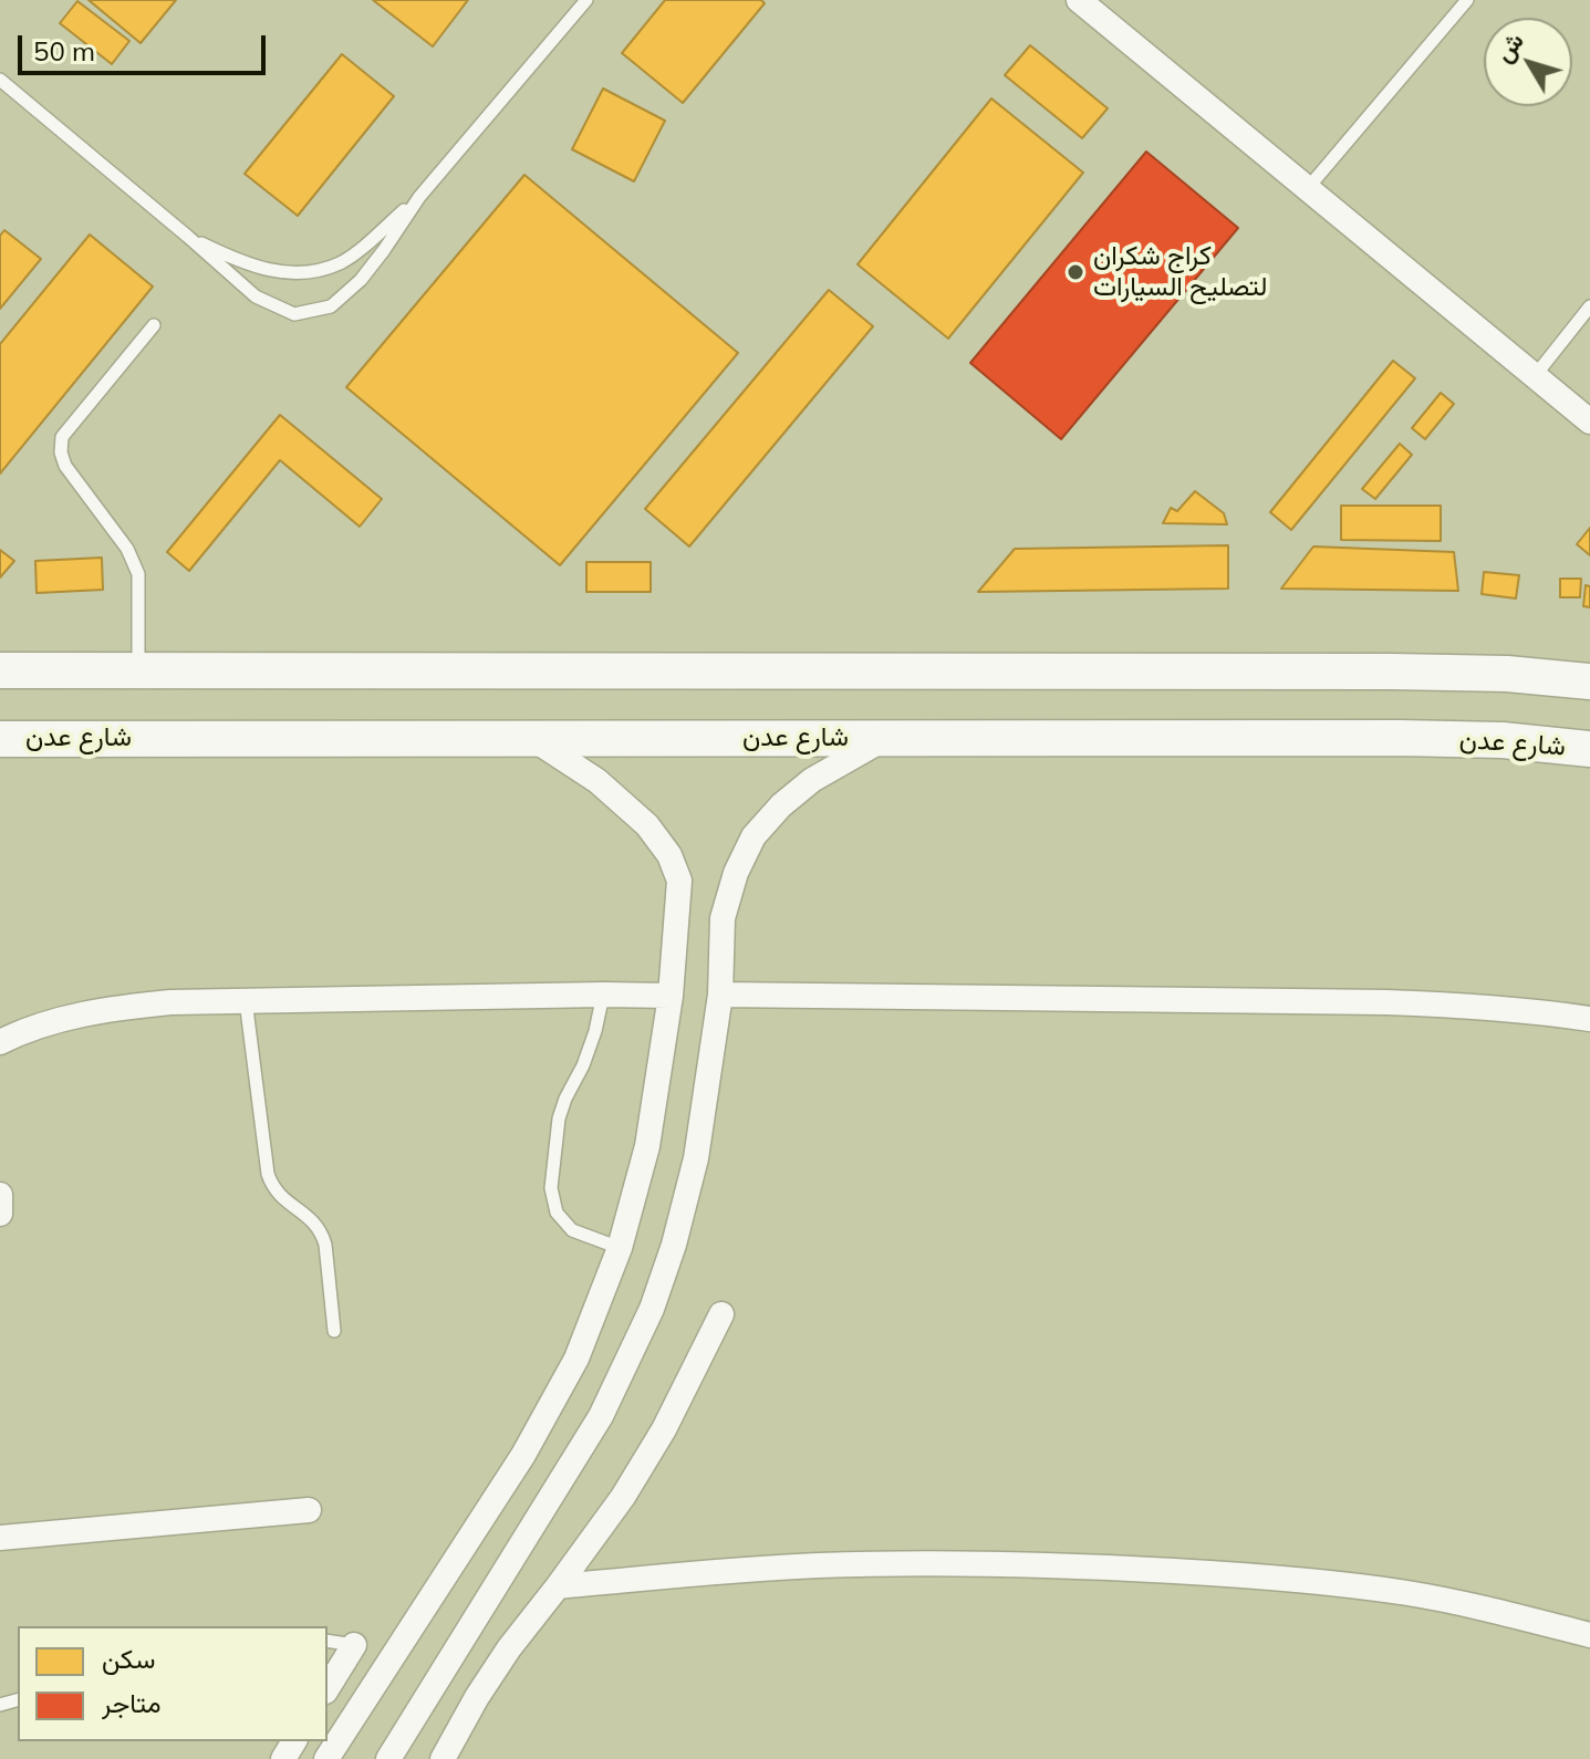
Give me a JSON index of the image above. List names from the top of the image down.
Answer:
{
  "streets": {
    "street": ["شارع عدن"]
  },
  "places": ["كراج شكران لتصليح السيارات"],
  "legend": ["سكن", "متاجر"],
  "scale_bar": "50 m",
  "north": "top left"
}
